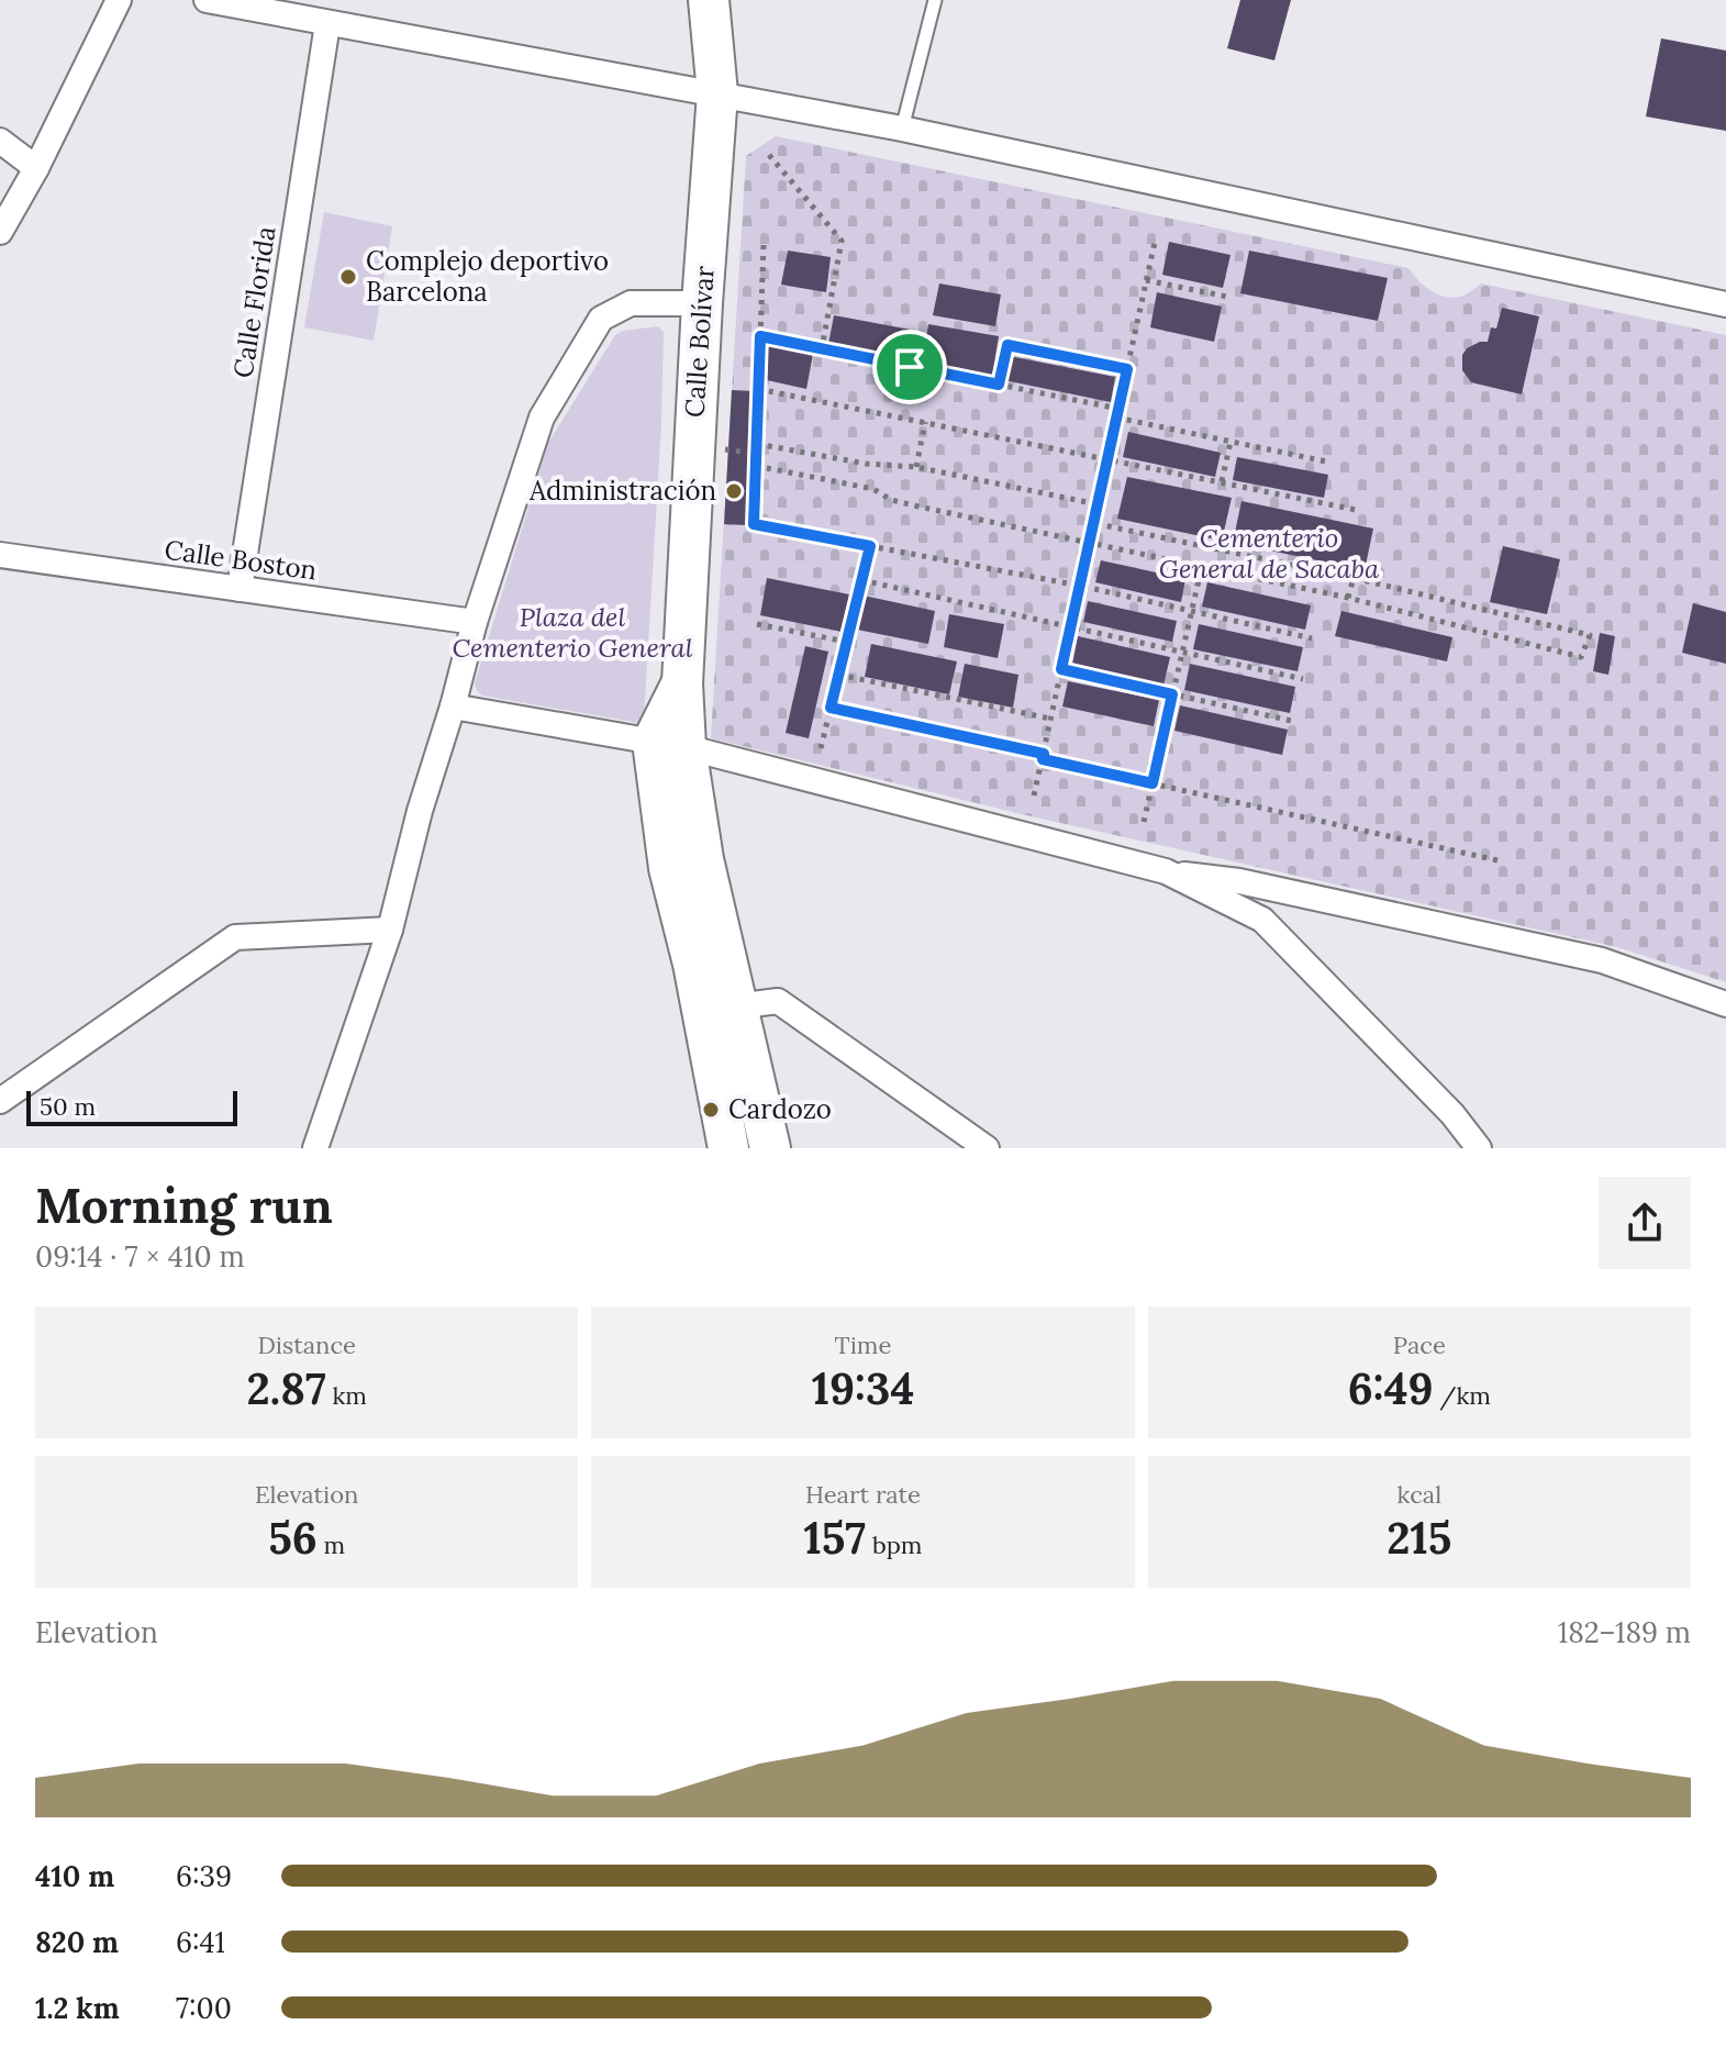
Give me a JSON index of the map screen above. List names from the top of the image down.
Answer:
{
  "streets": {
    "main road": ["Calle Bolívar"],
    "street": ["Calle Florida", "Calle Boston"]
  },
  "crossings": [
    ["Calle Florida", "Calle Boston"]
  ],
  "parks": ["Cementerio General de Sacaba", "Plaza del Cementerio General"],
  "places": ["Complejo deportivo Barcelona", "Administración", "Cardozo"],
  "scale_bar": "50 m",
  "page": {
    "scale": "50 m",
    "heading": ["Morning run", "09:14 · 7 × 410 m"],
    "stats": [
      ["Distance", "2.87 km"],
      ["Time", "19:34"],
      ["Pace", "6:49 /km"],
      ["Elevation", "56 m"],
      ["Heart rate", "157 bpm"],
      ["kcal", "215"]
    ],
    "chart": ["Elevation", "182–189 m"],
    "list": [
      {
        "name": "410 m",
        "note": "6:39"
      },
      {
        "name": "820 m",
        "note": "6:41"
      },
      {
        "name": "1.2 km",
        "note": "7:00"
      }
    ]
  }
}
